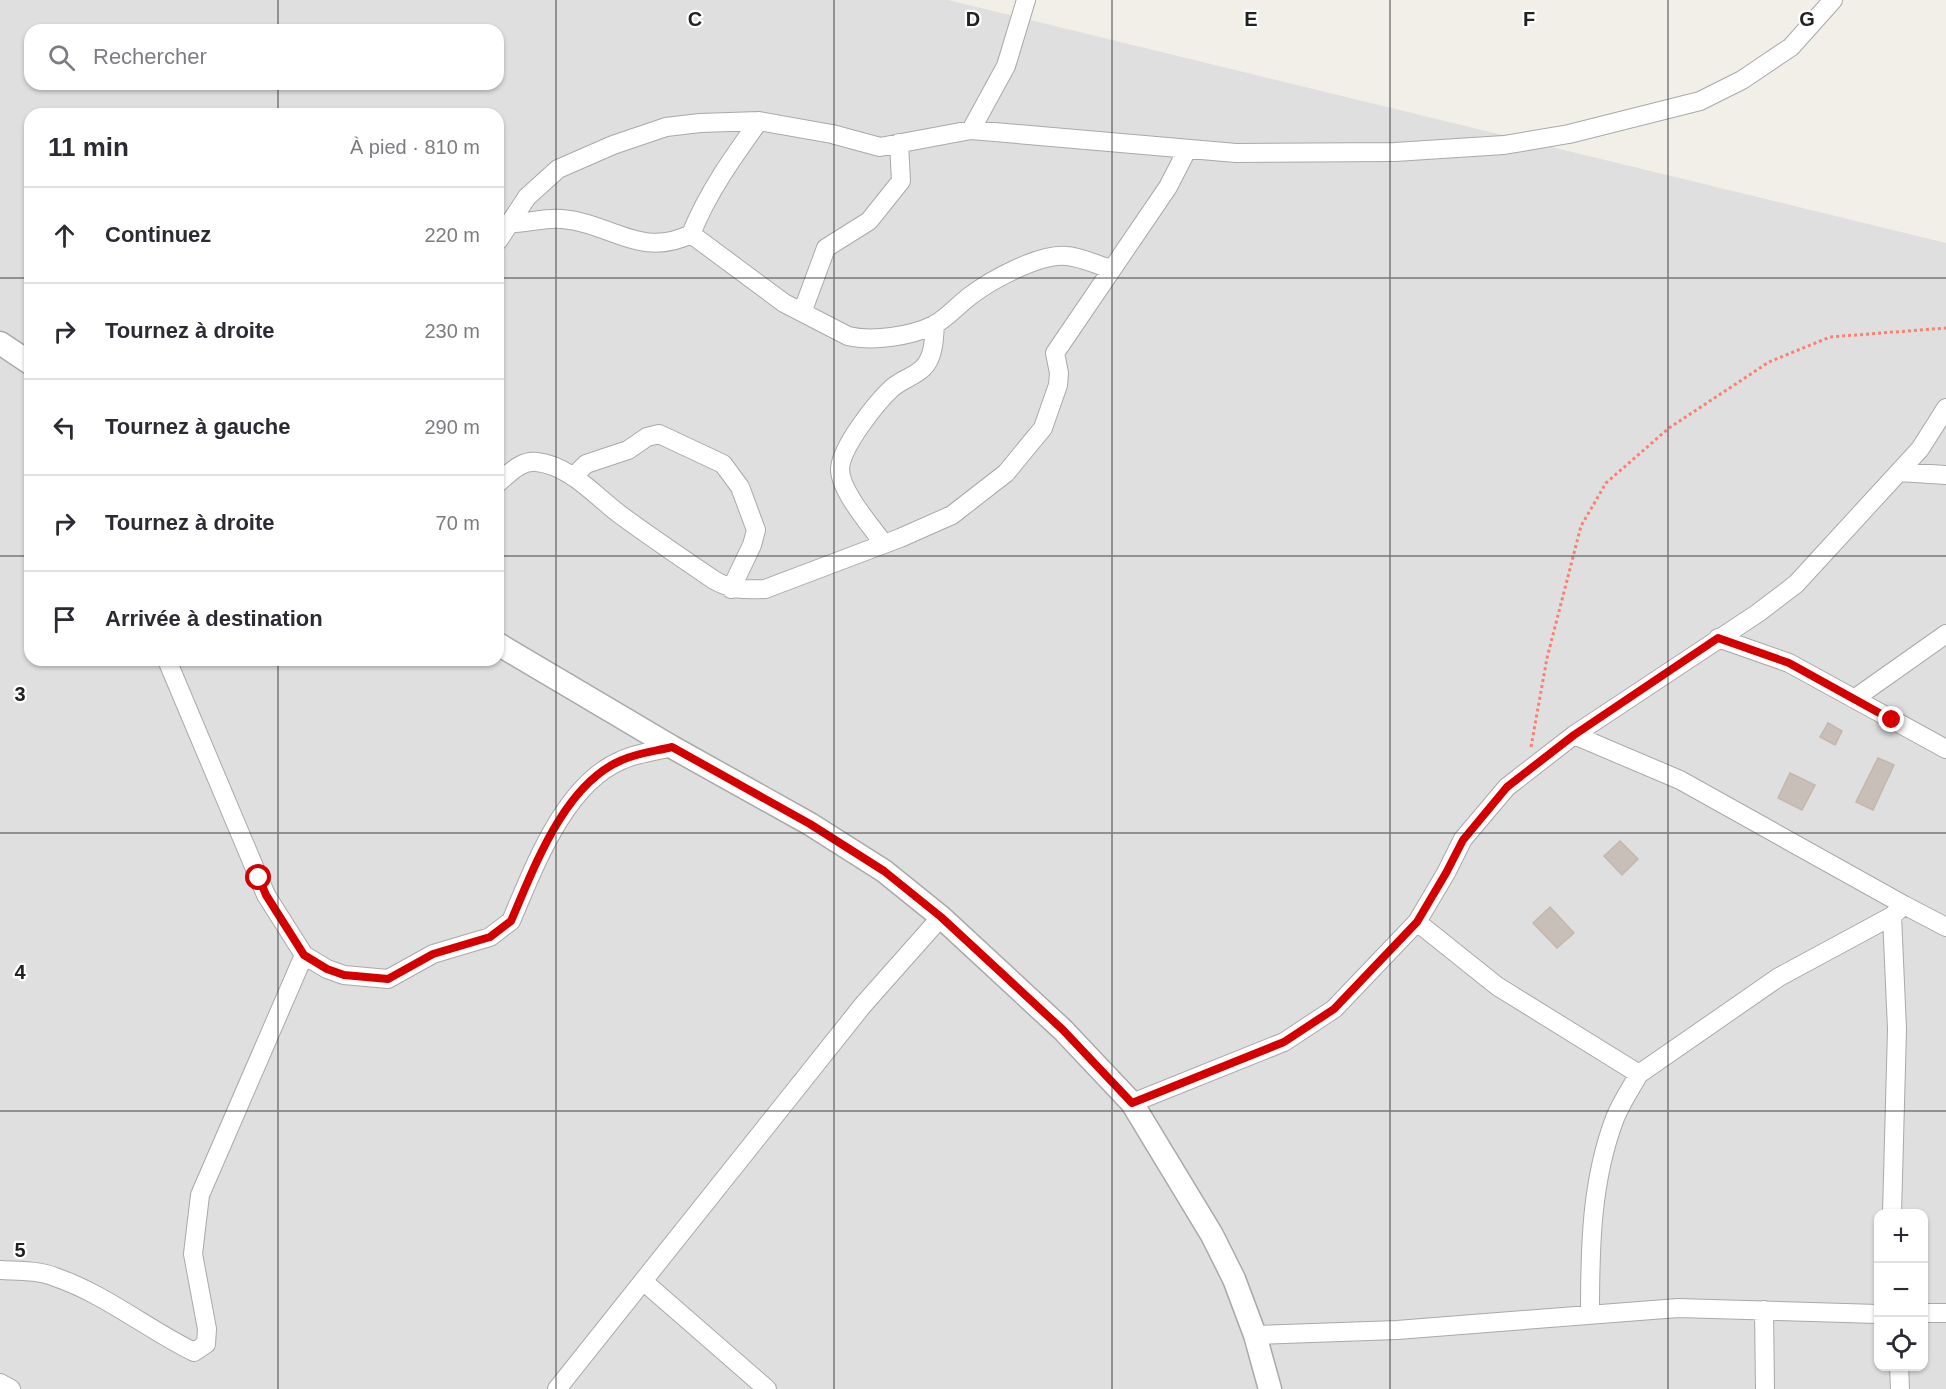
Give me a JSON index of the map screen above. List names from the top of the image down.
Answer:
{
  "page": {
    "search": "Rechercher",
    "heading": ["11 min", "À pied · 810 m"],
    "list": [
      ["Continuez", "220 m"],
      ["Tournez à droite", "230 m"],
      ["Tournez à gauche", "290 m"],
      ["Tournez à droite", "70 m"],
      "Arrivée à destination"
    ],
    "map_buttons": ["+", "−"]
  },
  "grid": {
    "columns": [
      "C",
      "D",
      "E",
      "F",
      "G"
    ],
    "rows": ["3", "4", "5"]
  }
}
